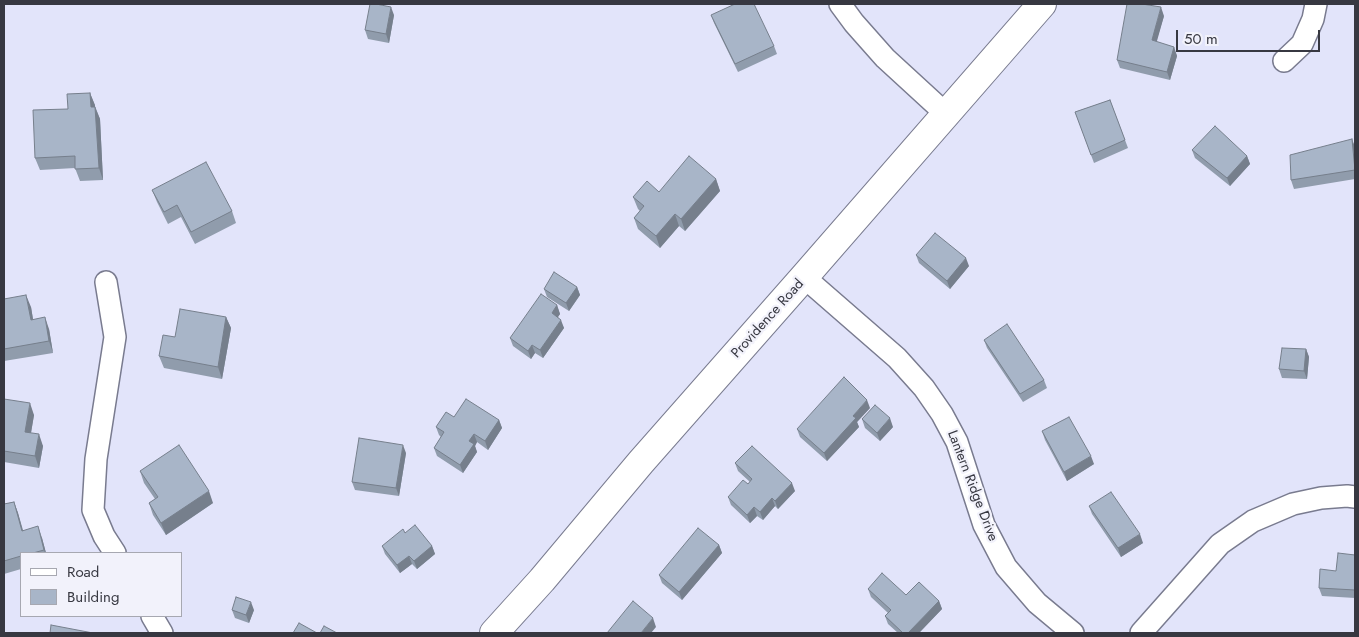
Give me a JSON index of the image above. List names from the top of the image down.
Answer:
{
  "streets": {
    "street": ["Providence Road", "Lantern Ridge Drive"]
  },
  "crossings": [
    ["Providence Road", "Lantern Ridge Drive"]
  ],
  "legend": ["Road", "Building"],
  "scale_bar": "50 m"
}
